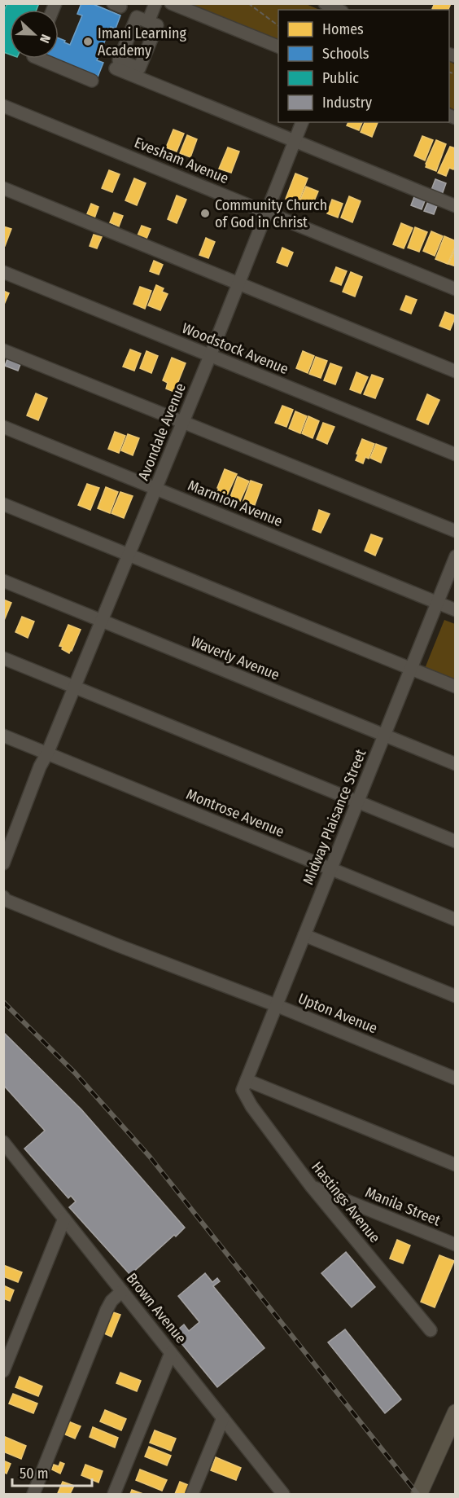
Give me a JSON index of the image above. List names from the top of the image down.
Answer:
{
  "streets": {
    "street": [
      "Evesham Avenue",
      "Woodstock Avenue",
      "Avondale Avenue",
      "Marmion Avenue",
      "Waverly Avenue",
      "Montrose Avenue",
      "Midway Plaisance Street",
      "Upton Avenue",
      "Hastings Avenue",
      "Manila Street",
      "Brown Avenue"
    ]
  },
  "crossings": [
    ["Evesham Avenue", "Avondale Avenue"],
    ["Woodstock Avenue", "Avondale Avenue"],
    ["Avondale Avenue", "Marmion Avenue"],
    ["Avondale Avenue", "Waverly Avenue"],
    ["Avondale Avenue", "Montrose Avenue"],
    ["Marmion Avenue", "Midway Plaisance Street"],
    ["Waverly Avenue", "Midway Plaisance Street"],
    ["Montrose Avenue", "Midway Plaisance Street"],
    ["Midway Plaisance Street", "Upton Avenue"],
    ["Midway Plaisance Street", "Hastings Avenue"],
    ["Hastings Avenue", "Manila Street"]
  ],
  "places": ["Imani Learning Academy", "Community Church of God in Christ"],
  "legend": [
    "Homes",
    "Schools",
    "Public",
    "Industry"
  ],
  "scale_bar": "50 m",
  "north": "right"
}
